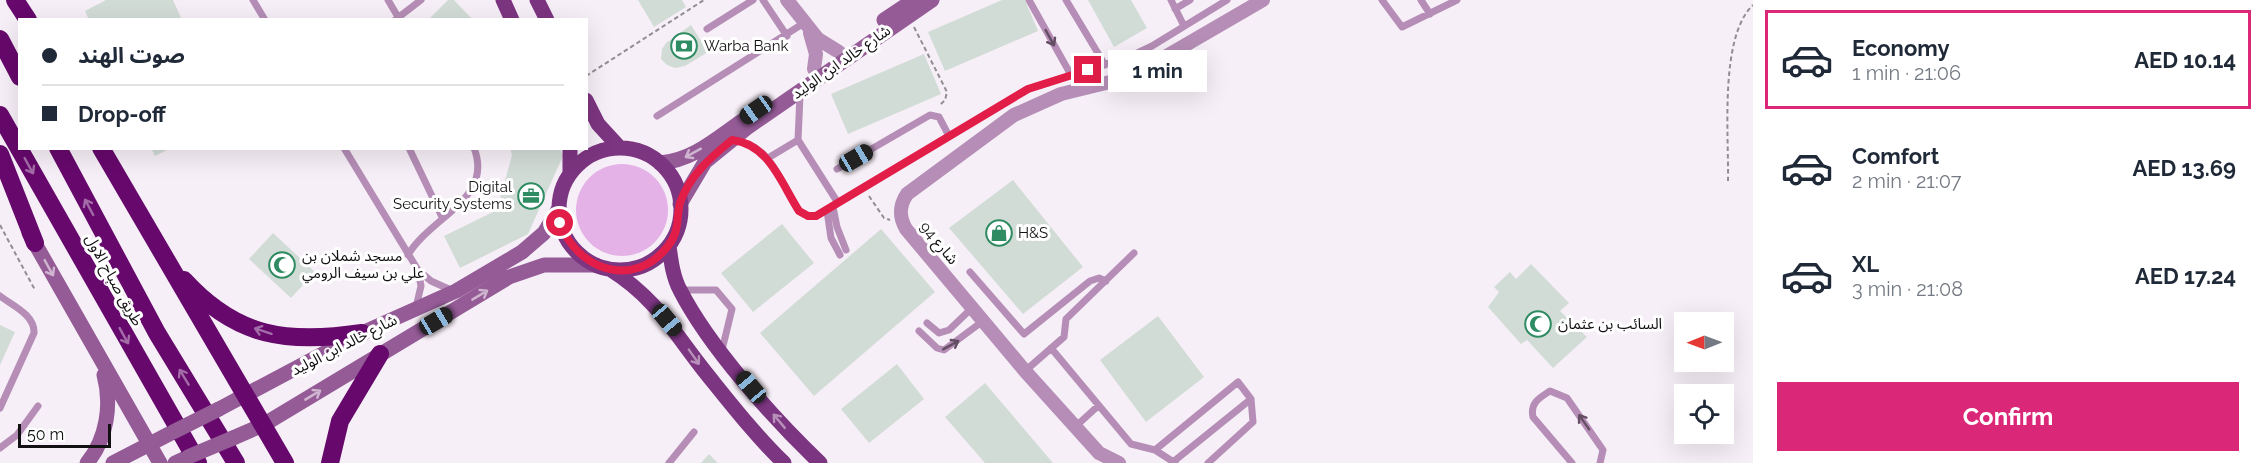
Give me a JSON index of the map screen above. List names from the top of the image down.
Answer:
{
  "streets": {
    "highway": ["طريق صباح الاول"],
    "main road": ["شارع خالد ابن الوليد"],
    "street": ["شارع 94"]
  },
  "crossings": [
    ["شارع خالد ابن الوليد", "طريق صباح الاول"]
  ],
  "places": {
    "bank": ["Warba Bank"],
    "office": ["Digital Security Systems"],
    "shop": ["H&S"],
    "mosque": ["مسجد شملان بن علي بن سيف الرومي", "السائب بن عثمان"]
  },
  "scale_bar": "50 m",
  "north": "left",
  "page": {
    "list": [
      {
        "name": "Economy",
        "note": "1 min · 21:06",
        "value": "AED 10.14"
      },
      {
        "name": "Comfort",
        "note": "2 min · 21:07",
        "value": "AED 13.69"
      },
      {
        "name": "XL",
        "note": "3 min · 21:08",
        "value": "AED 17.24"
      }
    ],
    "banner": ["صوت الهند", "Drop-off"],
    "bubble": "1 min",
    "buttons": "Confirm",
    "scale": "50 m"
  }
}
